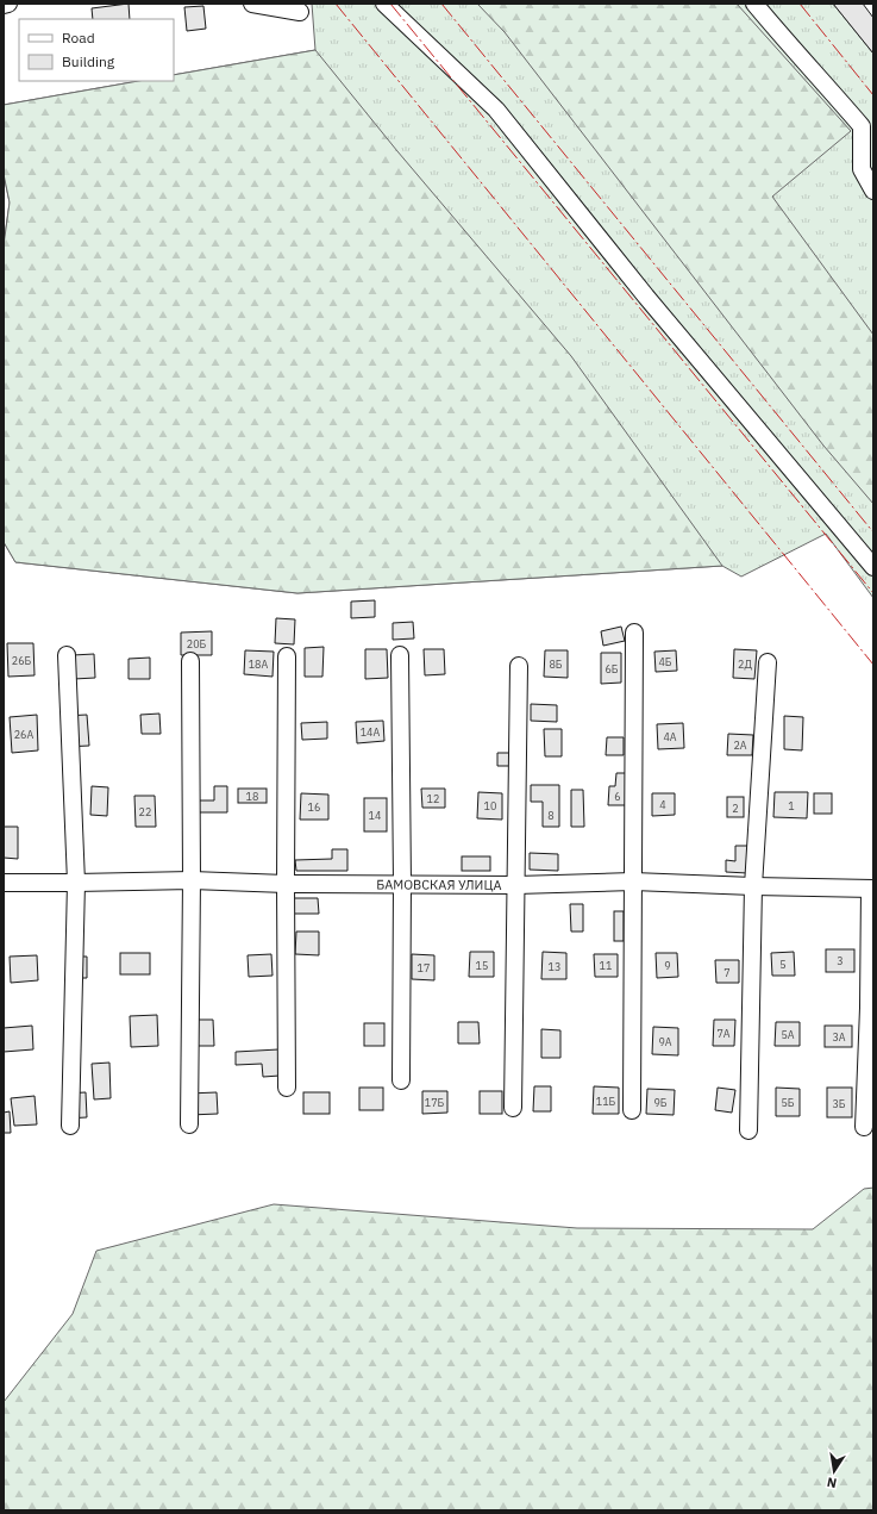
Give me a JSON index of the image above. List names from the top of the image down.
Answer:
{
  "streets": {
    "street": ["БАМОВСКАЯ УЛИЦА"]
  },
  "house_numbers": [
    "20Б",
    "26Б",
    "4Б",
    "18А",
    "8Б",
    "2Д",
    "6Б",
    "14А",
    "26А",
    "4А",
    "2А",
    "18",
    "6",
    "12",
    "4",
    "10",
    "1",
    "16",
    "2",
    "22",
    "14",
    "8",
    "3",
    "5",
    "15",
    "11",
    "9",
    "13",
    "17",
    "7",
    "7А",
    "5А",
    "3А",
    "9А",
    "11Б",
    "17Б",
    "9Б",
    "5Б",
    "3Б"
  ],
  "legend": ["Road", "Building"],
  "north": "bottom"
}
